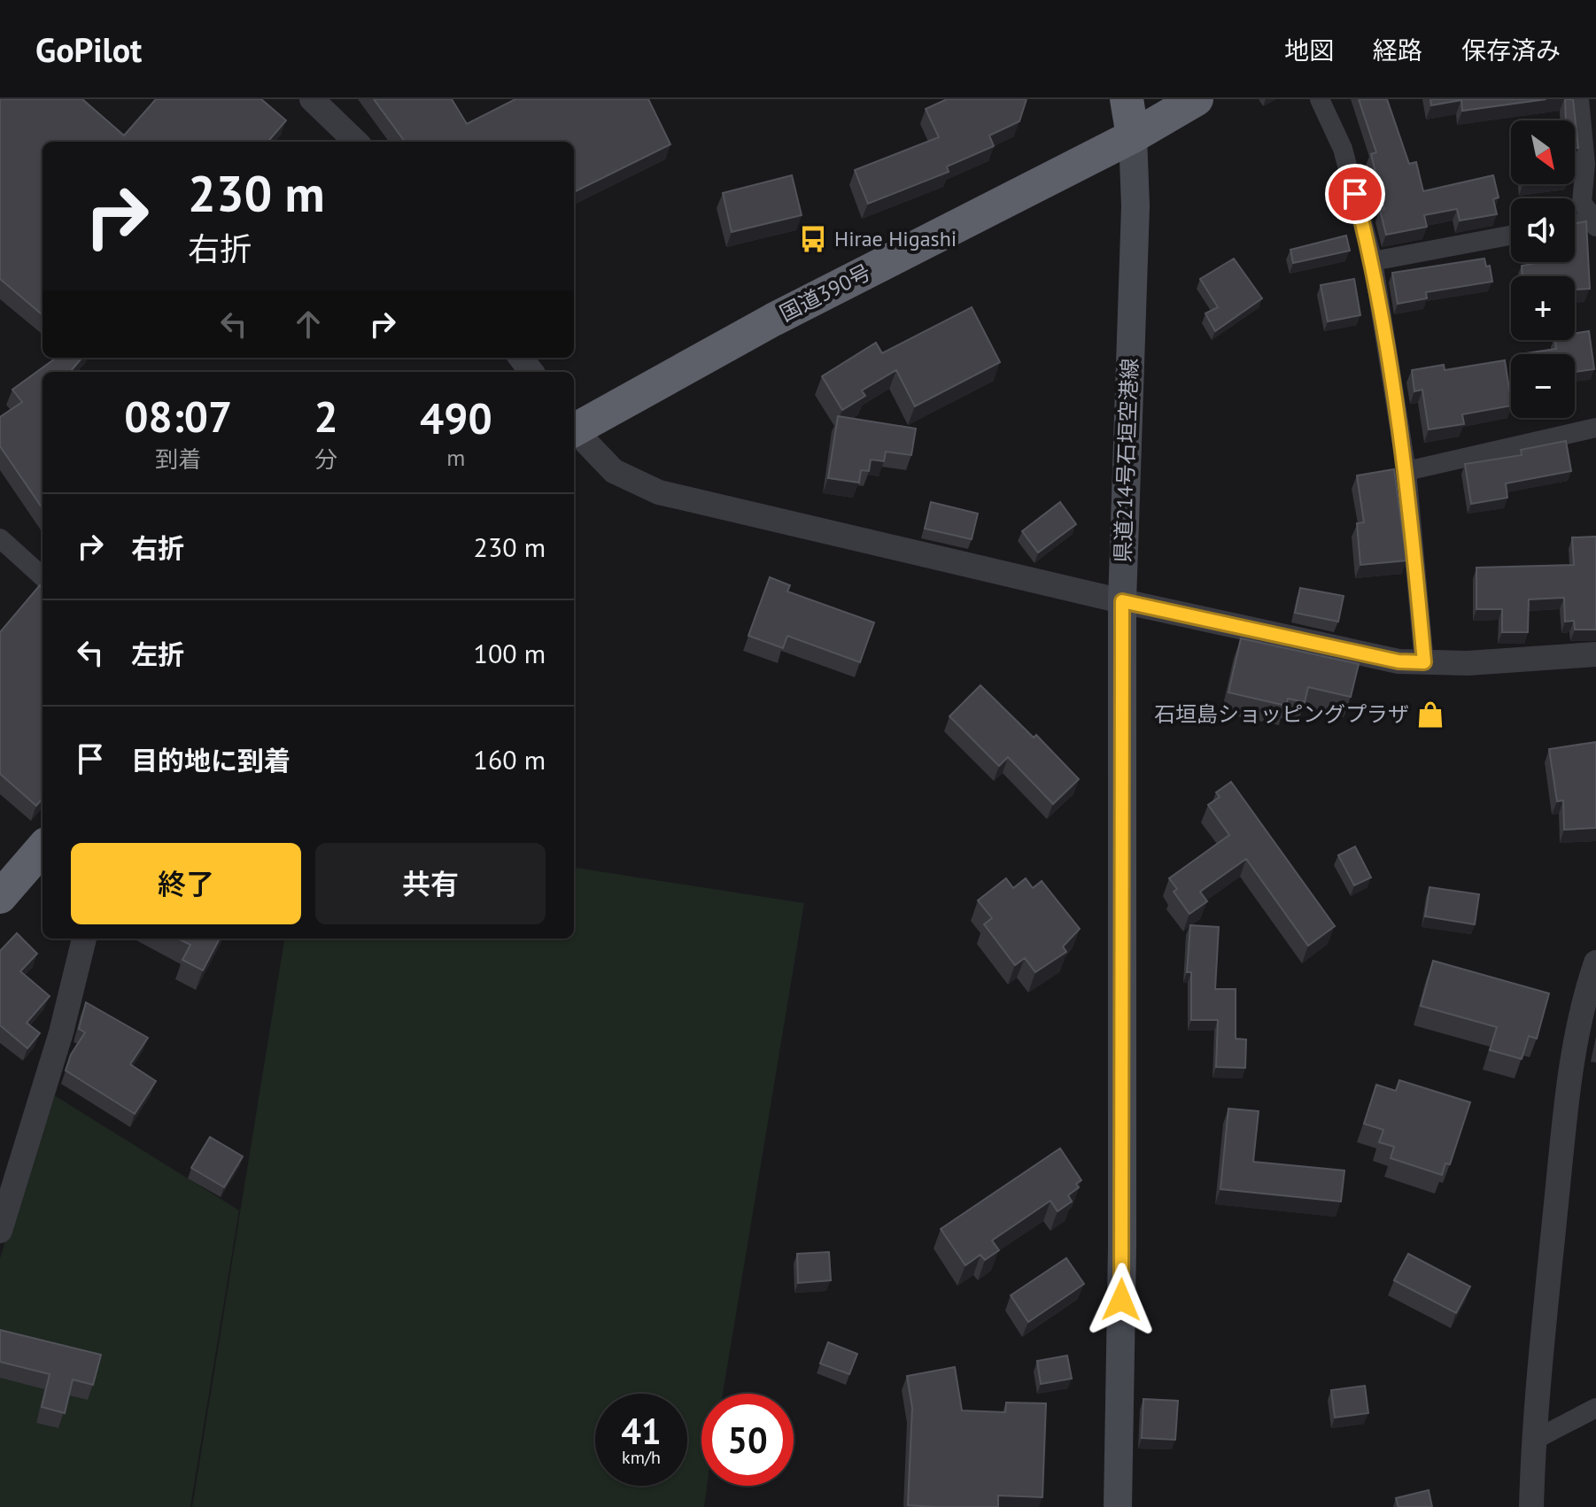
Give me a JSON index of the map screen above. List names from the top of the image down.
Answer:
{
  "streets": {
    "highway": ["国道390号"],
    "main road": ["県道214号石垣空港線"]
  },
  "crossings": [
    ["国道390号", "県道214号石垣空港線"]
  ],
  "places": {
    "bus stop": ["Hirae Higashi"],
    "shop": ["石垣島ショッピングプラザ"]
  },
  "north": "bottom right",
  "page": {
    "header": "GoPilot",
    "nav": ["地図", "経路", "保存済み"],
    "map_buttons": ["+", "−"],
    "turn": ["230 m", "右折"],
    "eta": [
      "08:07",
      "到着",
      "2",
      "分",
      "490",
      "m"
    ],
    "list": [
      {
        "name": "右折",
        "value": "230 m"
      },
      {
        "name": "左折",
        "value": "100 m"
      },
      {
        "name": "目的地に到着",
        "value": "160 m"
      }
    ],
    "buttons": ["終了", "共有"],
    "speed": "41 km/h",
    "limit": "50"
  }
}
